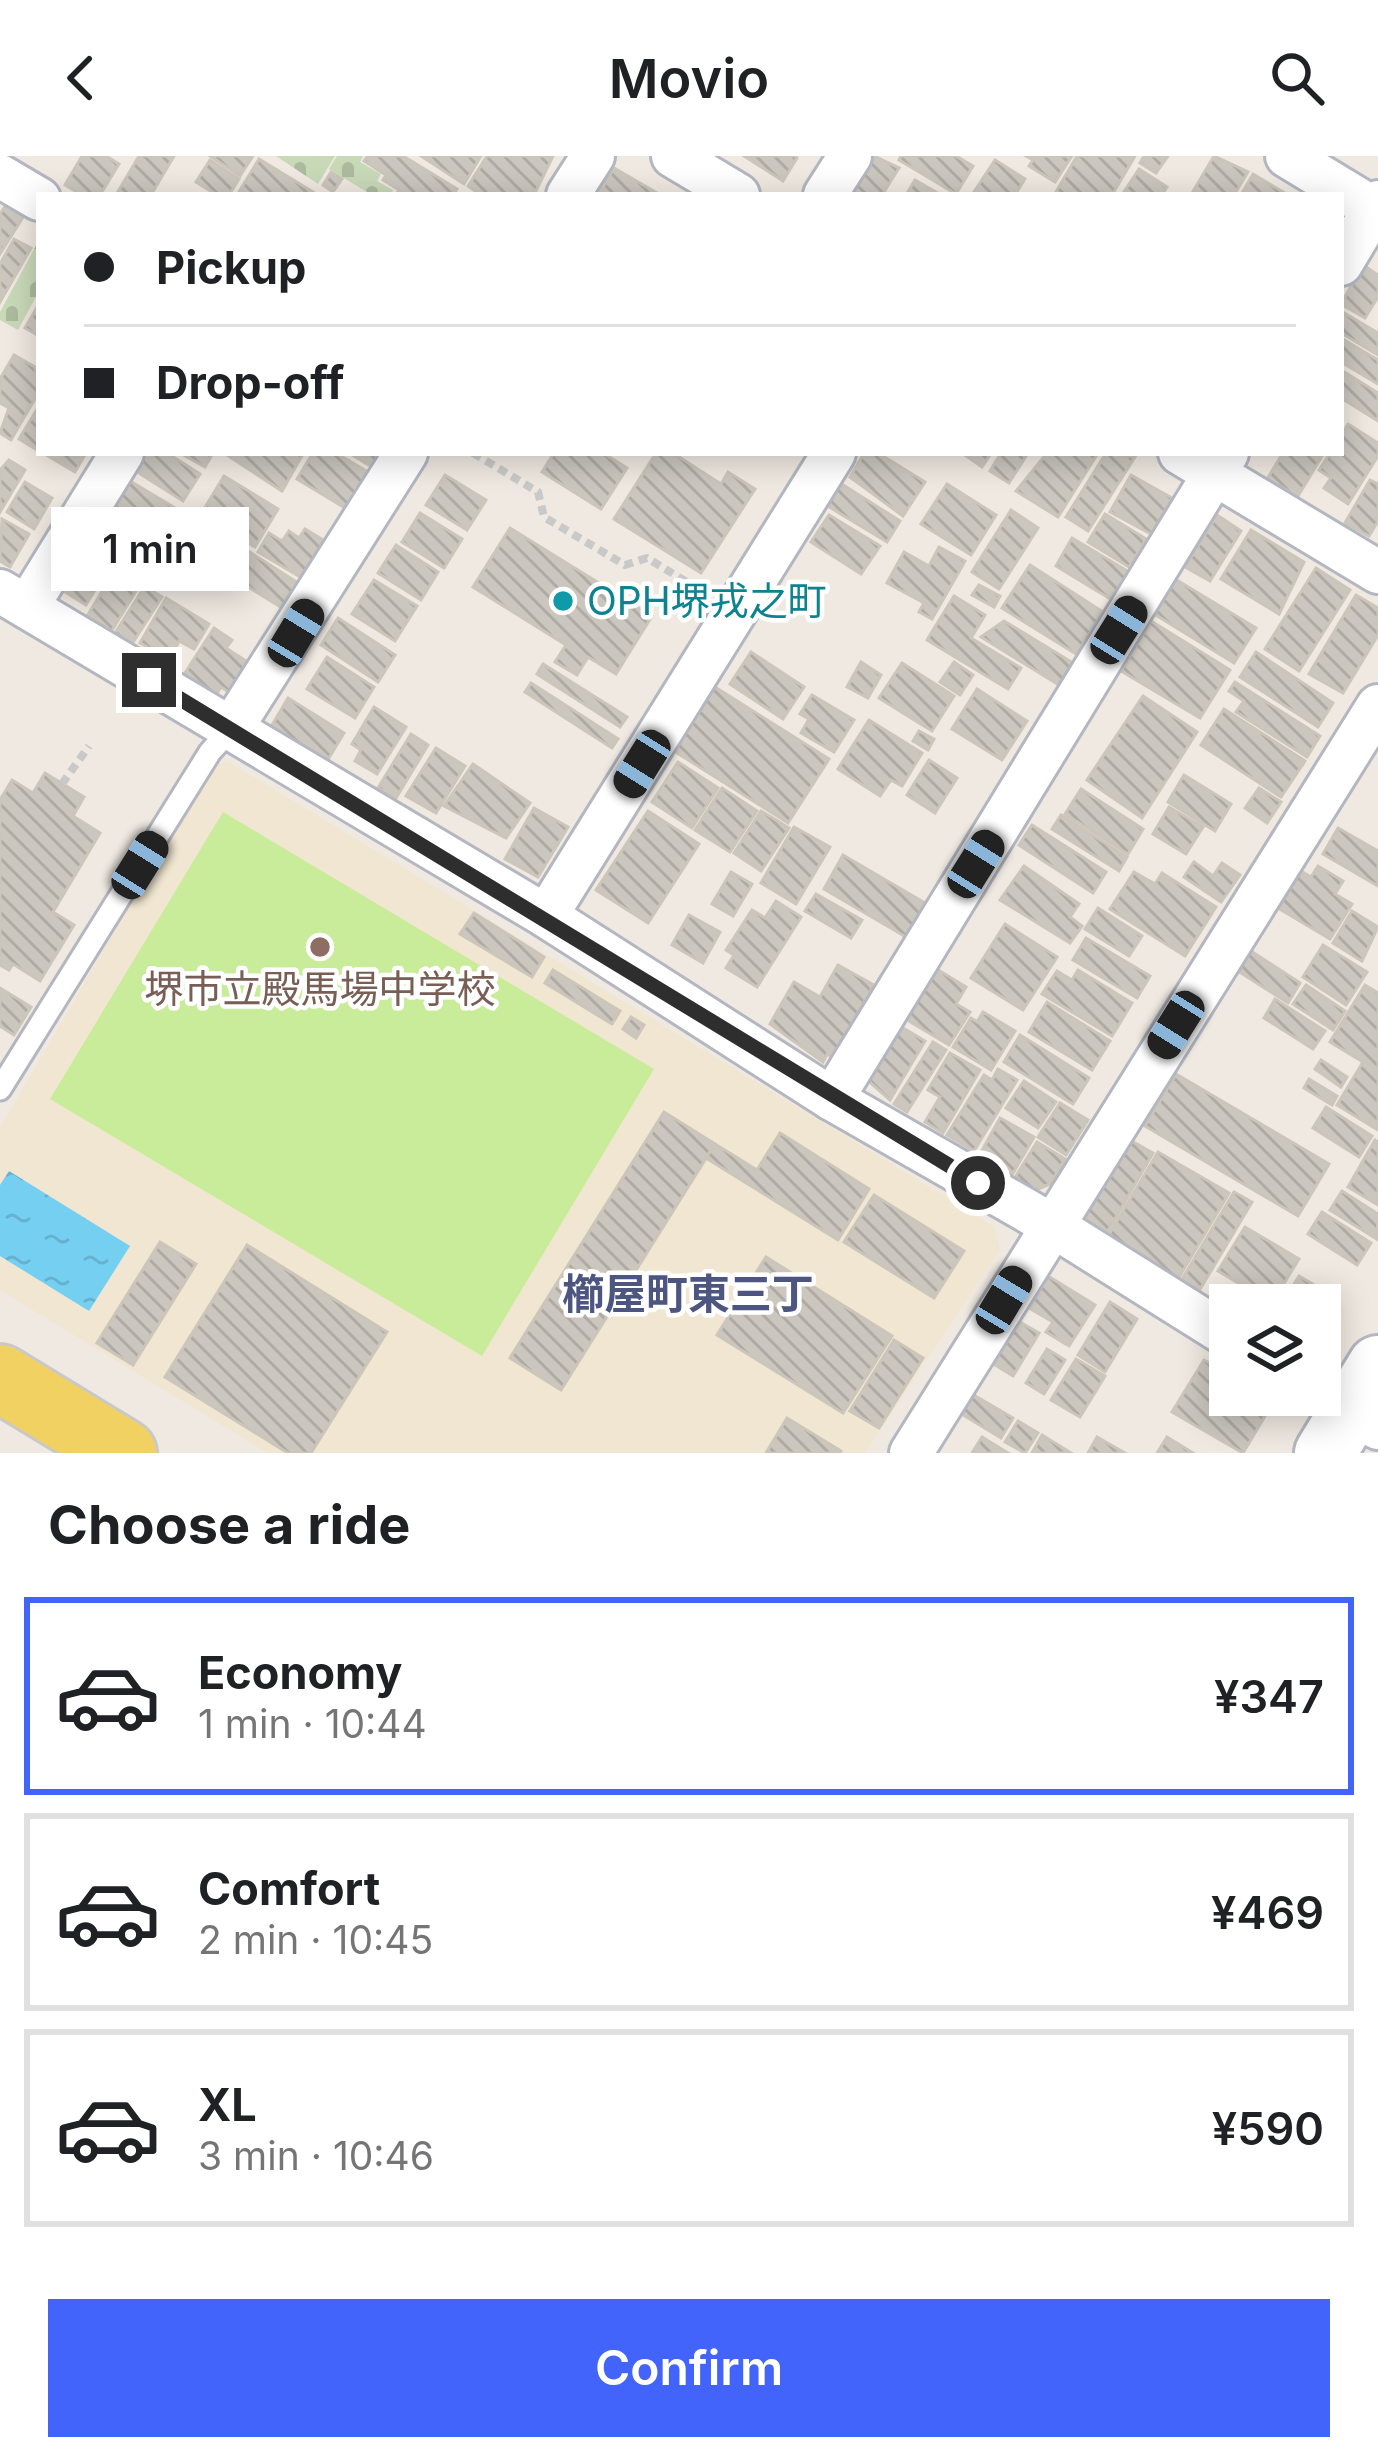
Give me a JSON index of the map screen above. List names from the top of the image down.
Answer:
{
  "districts": ["櫛屋町東三丁"],
  "places": ["OPH堺戎之町", "堺市立殿馬場中学校"],
  "page": {
    "header": "Movio",
    "banner": ["Pickup", "Drop-off"],
    "bubble": "1 min",
    "heading": "Choose a ride",
    "list": [
      {
        "name": "Economy",
        "note": "1 min · 10:44",
        "value": "¥347"
      },
      {
        "name": "Comfort",
        "note": "2 min · 10:45",
        "value": "¥469"
      },
      {
        "name": "XL",
        "note": "3 min · 10:46",
        "value": "¥590"
      }
    ],
    "buttons": "Confirm"
  }
}
